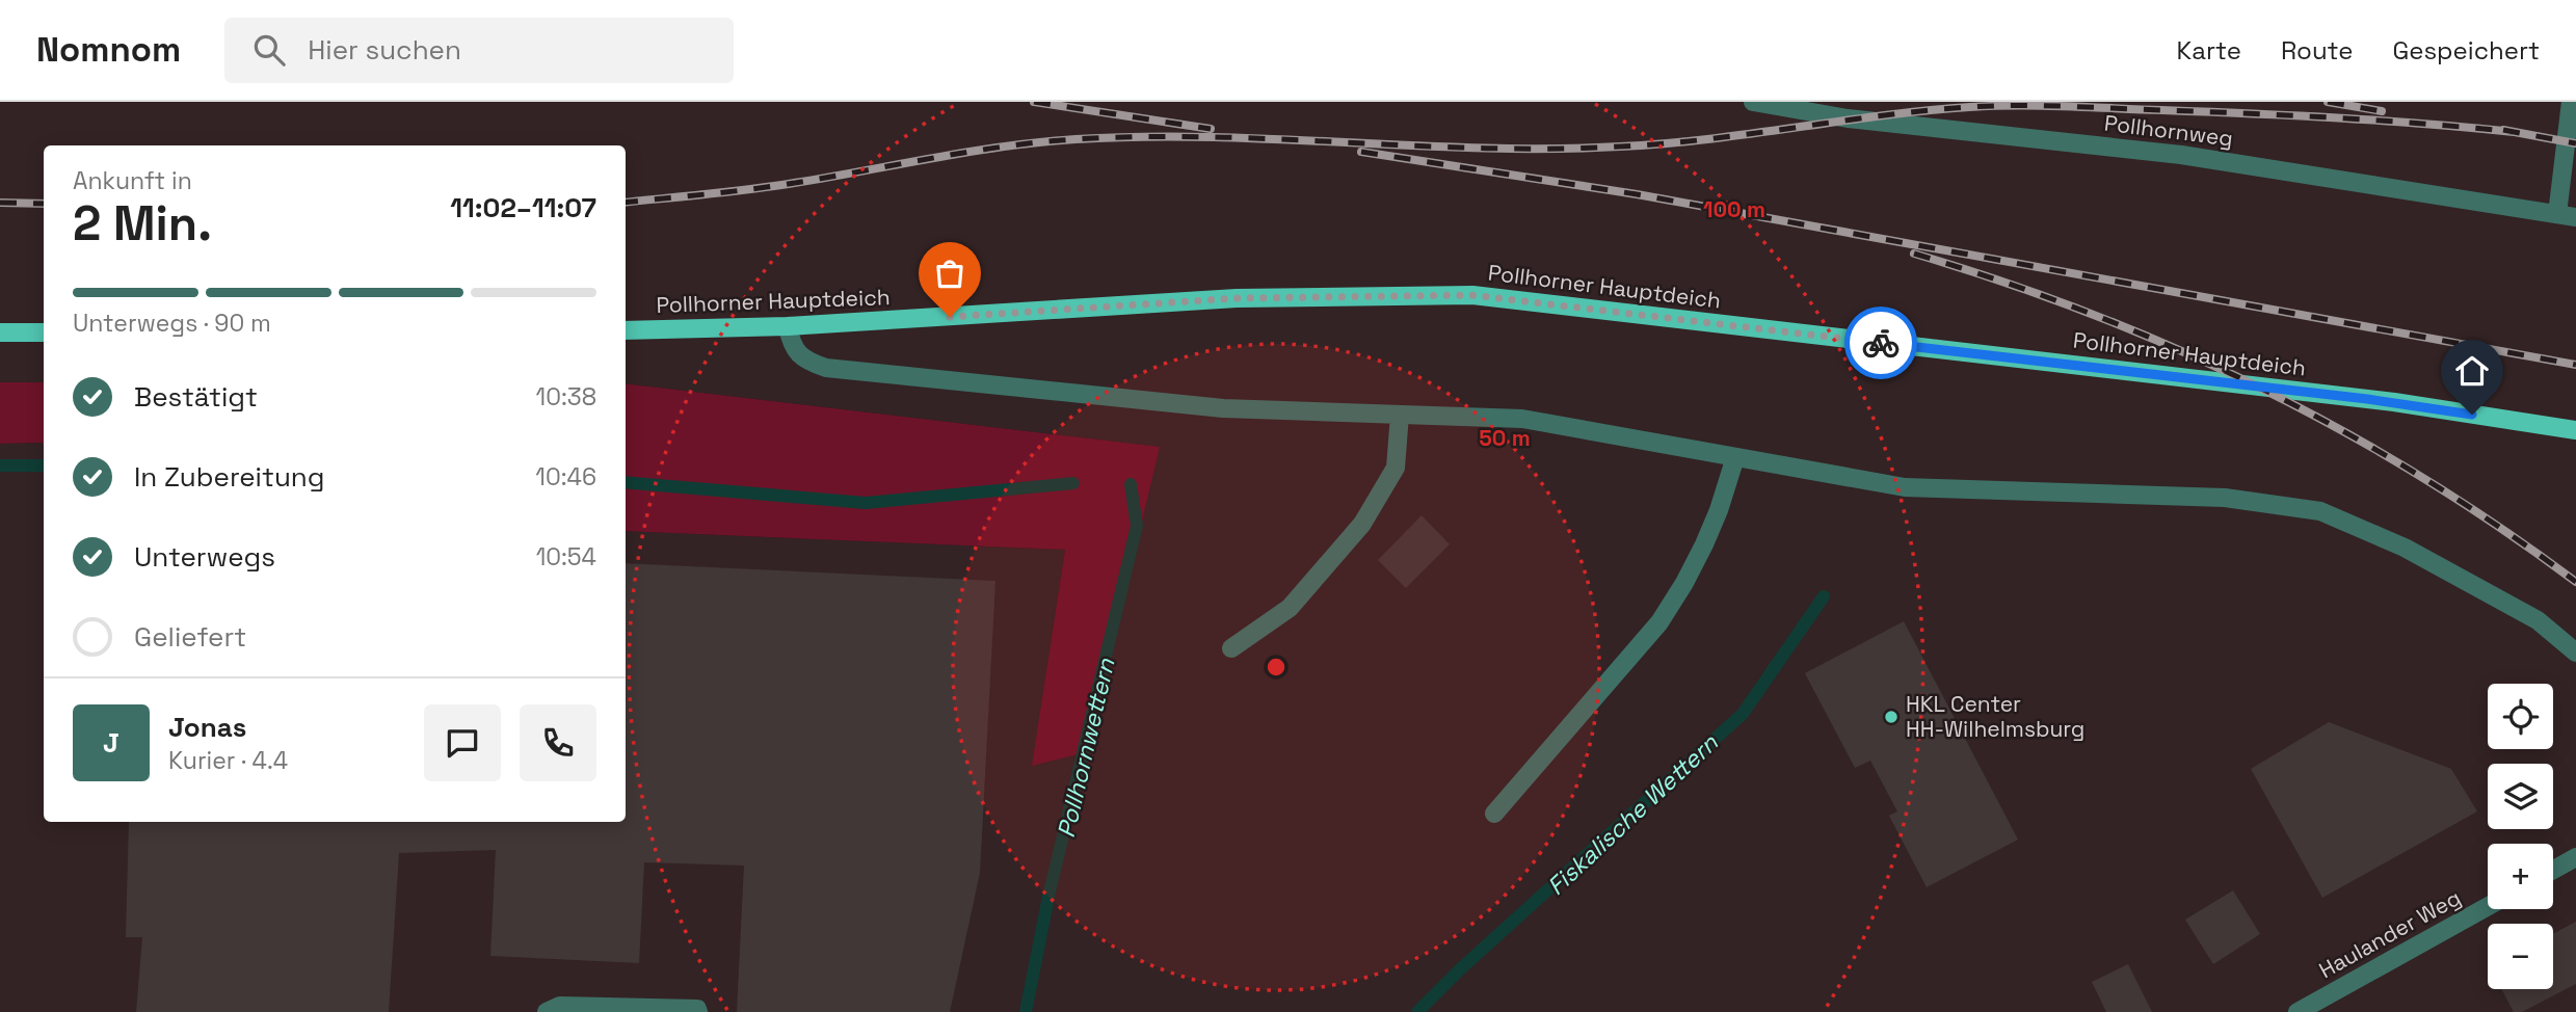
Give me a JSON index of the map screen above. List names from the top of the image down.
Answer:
{
  "streets": {
    "main road": ["Pollhorner Hauptdeich"],
    "street": ["Pollhornweg", "Haulander Weg"]
  },
  "water": ["Pollhornwettern", "Fiskalische Wettern"],
  "places": ["HKL Center HH-Wilhelmsburg"],
  "page": {
    "header": "Nomnom",
    "search": "Hier suchen",
    "nav": ["Karte", "Route", "Gespeichert"],
    "heading": ["2 Min.", "Ankunft in", "11:02–11:07"],
    "panel": ["Jonas", "Kurier · 4.4"],
    "bar": "Unterwegs · 90 m",
    "list": [
      ["Bestätigt", "10:38"],
      ["In Zubereitung", "10:46"],
      ["Unterwegs", "10:54"],
      "Geliefert"
    ],
    "map_buttons": ["+", "−"],
    "round": "J"
  },
  "rings": ["100 m", "50 m"]
}
